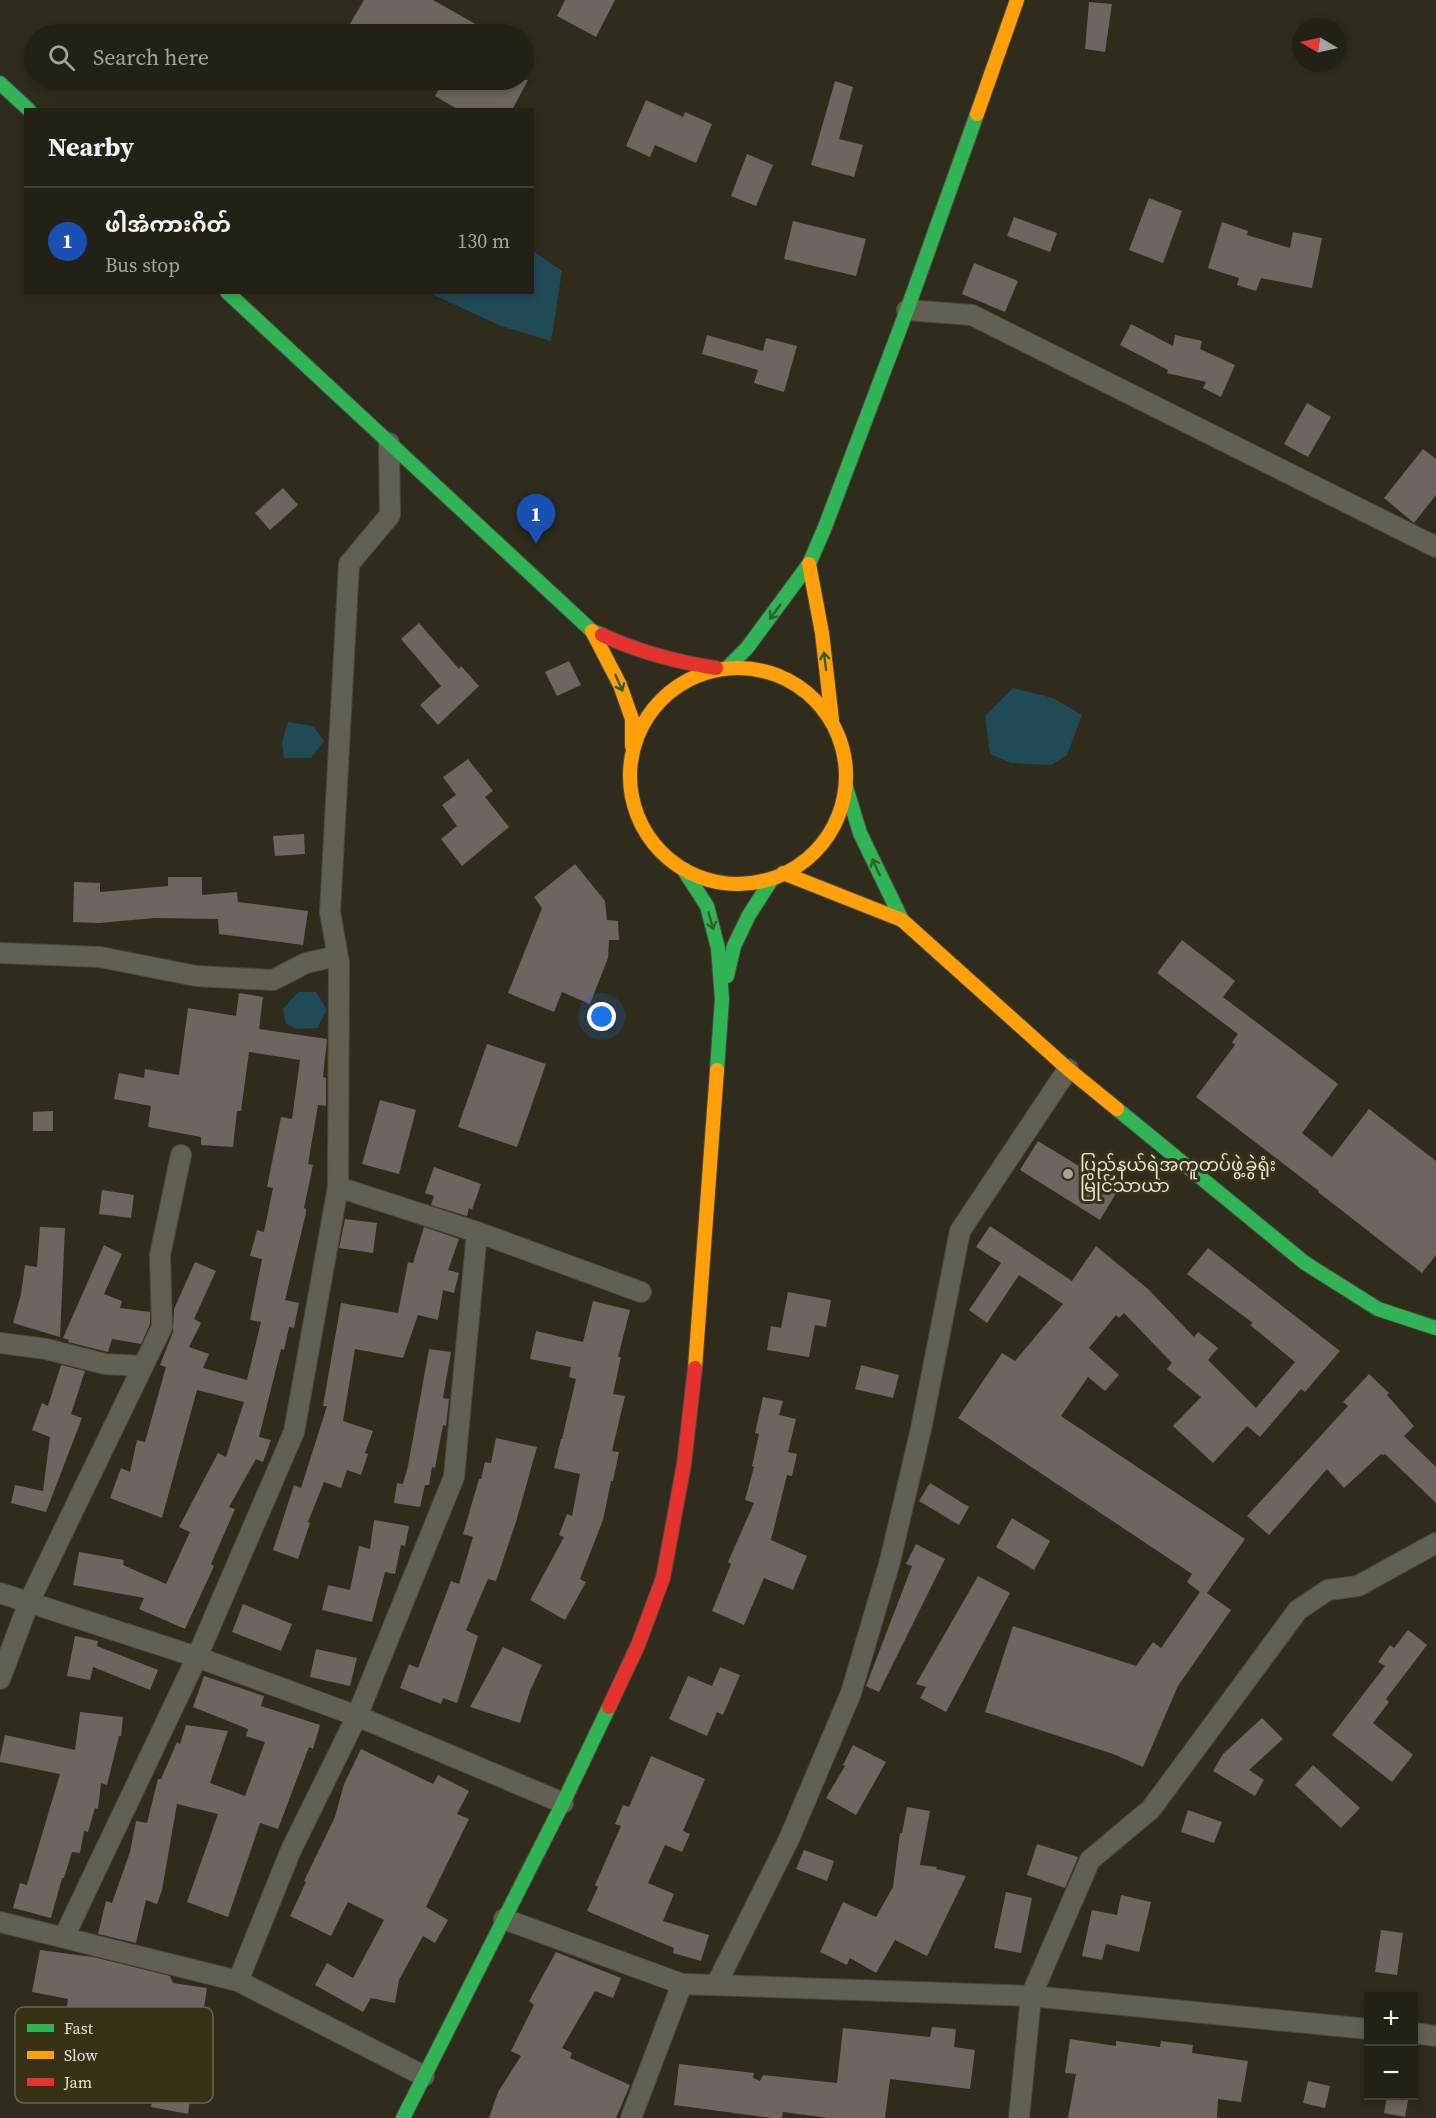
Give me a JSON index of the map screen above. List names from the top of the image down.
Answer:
{
  "places": ["ပြည်နယ်ရဲအကူတပ်ဖွဲ့ခွဲရုံး မြိုင်သာယာ"],
  "legend": ["Fast", "Slow", "Jam"],
  "north": "left",
  "page": {
    "search": "Search here",
    "heading": "Nearby",
    "list": [
      {
        "mark": "1",
        "name": "ဖါအံကားဂိတ်",
        "note": "Bus stop",
        "value": "130 m"
      }
    ],
    "pins": "1",
    "map_buttons": ["+", "−"]
  }
}
